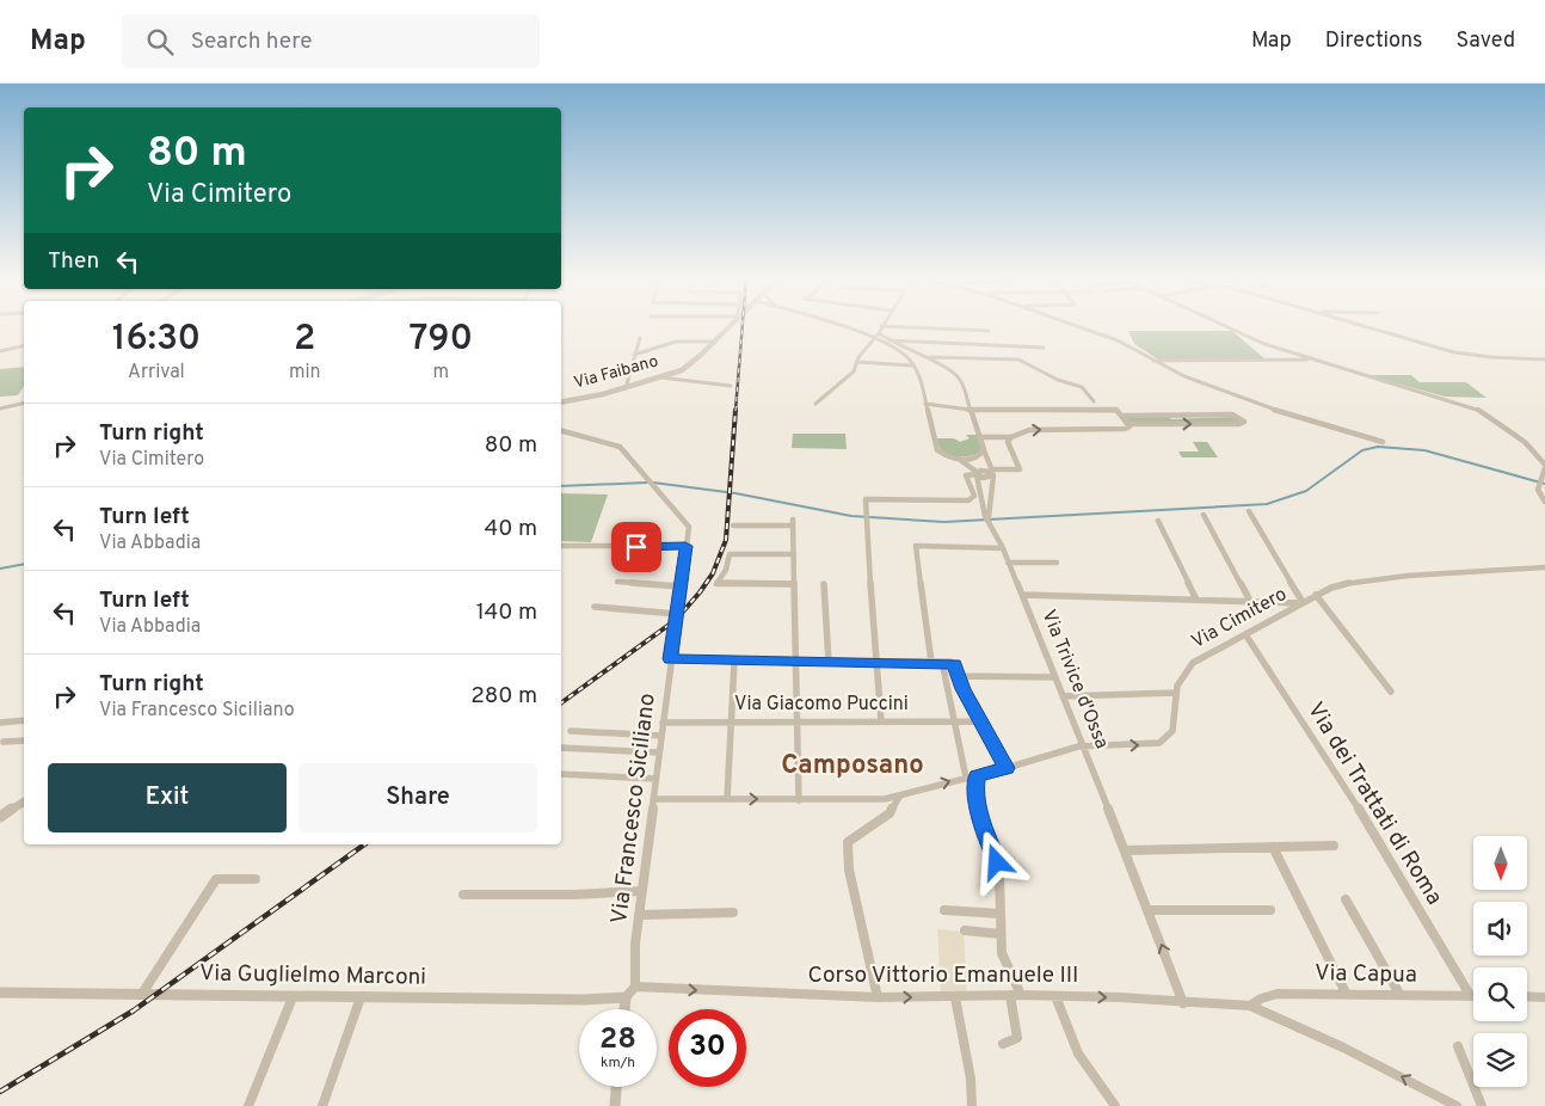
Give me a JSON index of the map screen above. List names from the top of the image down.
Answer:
{
  "streets": {
    "street": [
      "Via Faibano",
      "Via Cimitero",
      "Via Trivice d'Ossa",
      "Via Giacomo Puccini",
      "Via dei Trattati di Roma",
      "Via Francesco Siciliano",
      "Via Capua",
      "Via Guglielmo Marconi",
      "Corso Vittorio Emanuele III"
    ]
  },
  "crossings": [
    ["Via Cimitero", "Via Trivice d'Ossa"],
    ["Via Cimitero", "Via dei Trattati di Roma"],
    ["Via Cimitero", "Via Francesco Siciliano"],
    ["Via Trivice d'Ossa", "Corso Vittorio Emanuele III"],
    ["Via Giacomo Puccini", "Via Francesco Siciliano"],
    ["Via dei Trattati di Roma", "Via Capua"],
    ["Via Francesco Siciliano", "Corso Vittorio Emanuele III"],
    ["Via Capua", "Corso Vittorio Emanuele III"]
  ],
  "one_way": ["Corso Vittorio Emanuele III"],
  "districts": ["Camposano"],
  "north": "bottom",
  "page": {
    "header": "Map",
    "search": "Search here",
    "nav": ["Map", "Directions", "Saved"],
    "turn": ["80 m", "Via Cimitero"],
    "then": "Then",
    "eta": [
      "16:30",
      "Arrival",
      "2",
      "min",
      "790",
      "m"
    ],
    "list": [
      {
        "name": "Turn right",
        "note": "Via Cimitero",
        "value": "80 m"
      },
      {
        "name": "Turn left",
        "note": "Via Abbadia",
        "value": "40 m"
      },
      {
        "name": "Turn left",
        "note": "Via Abbadia",
        "value": "140 m"
      },
      {
        "name": "Turn right",
        "note": "Via Francesco Siciliano",
        "value": "280 m"
      }
    ],
    "buttons": ["Exit", "Share"],
    "speed": "28 km/h",
    "limit": "30"
  }
}
